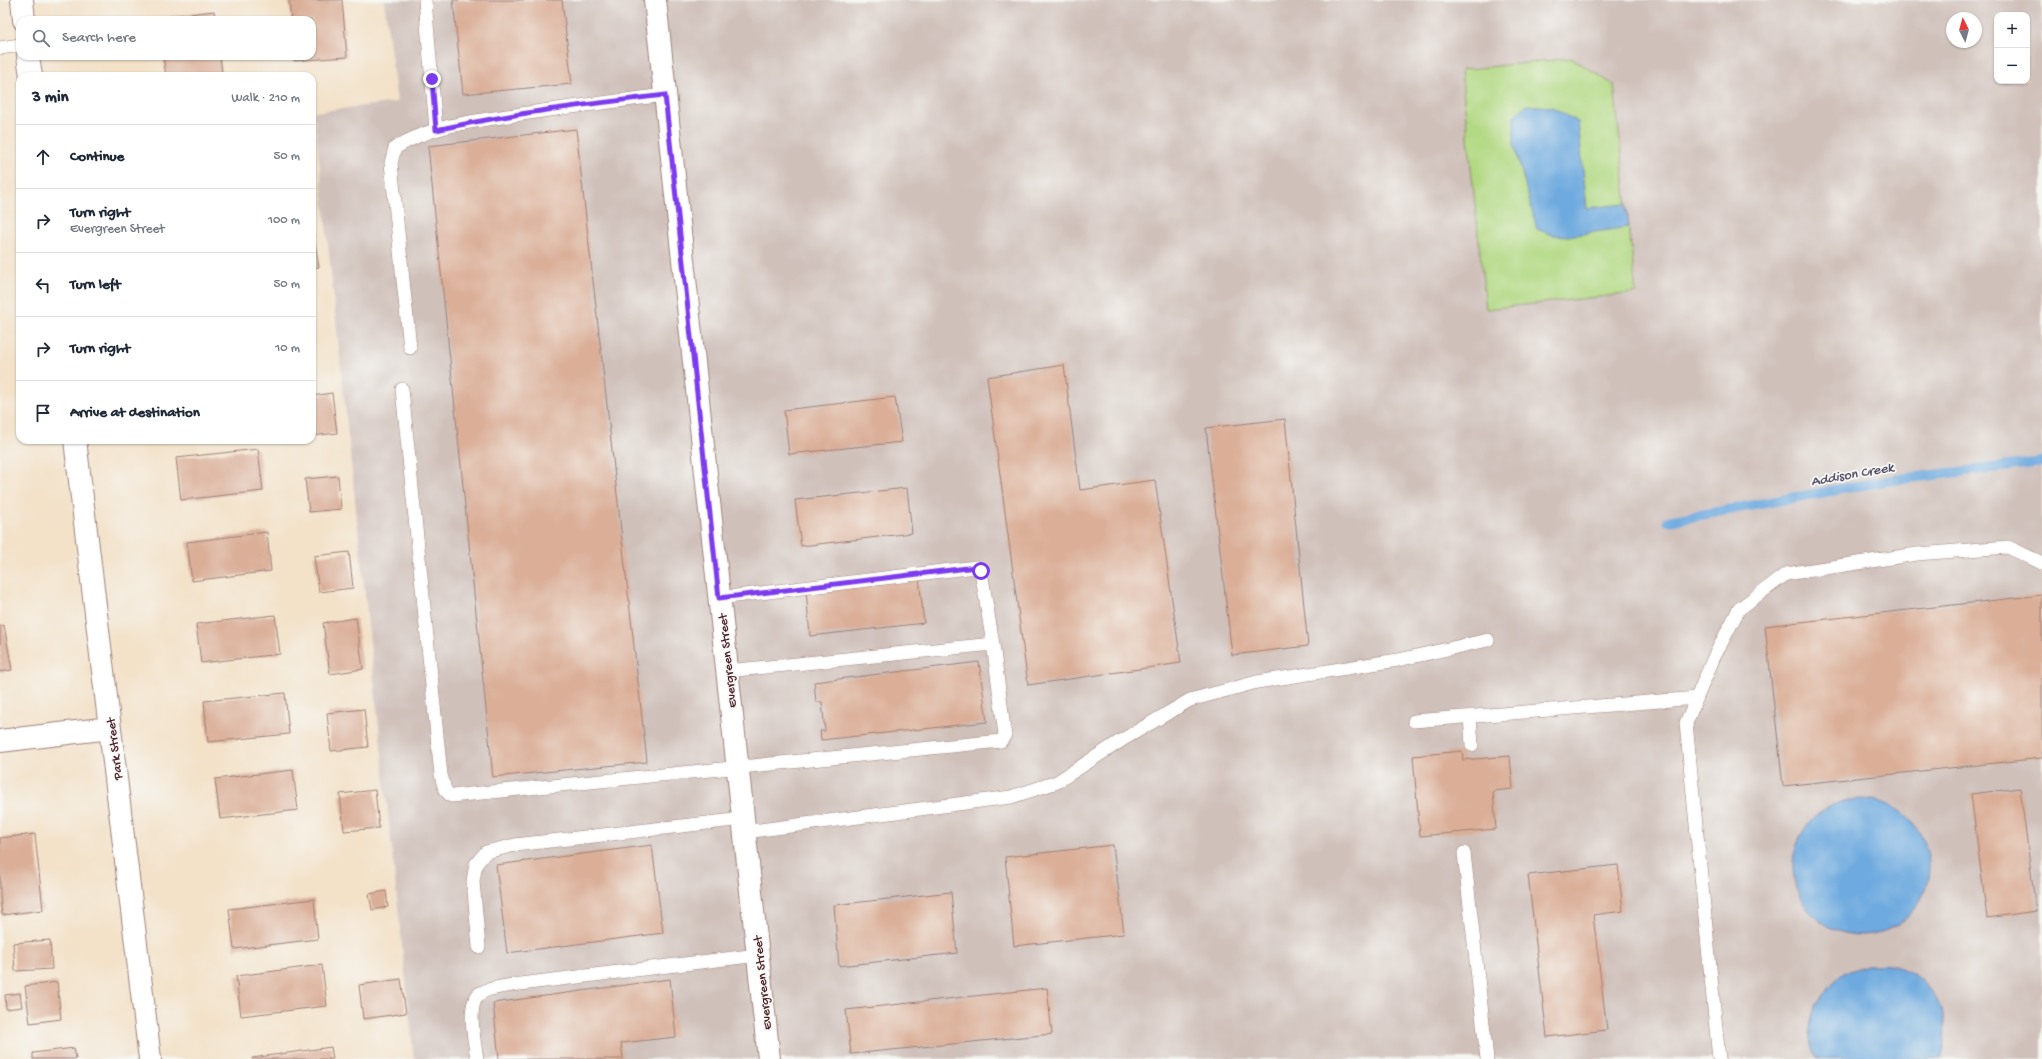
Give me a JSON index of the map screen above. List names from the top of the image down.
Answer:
{
  "streets": {
    "street": ["Evergreen Street", "Park Street"]
  },
  "water": ["Addison Creek"],
  "north": "top",
  "page": {
    "map_buttons": ["+", "−"],
    "search": "Search here",
    "heading": ["3 min", "Walk · 210 m"],
    "list": [
      ["Continue", "50 m"],
      ["Turn right", "Evergreen Street", "100 m"],
      ["Turn left", "50 m"],
      ["Turn right", "10 m"],
      "Arrive at destination"
    ]
  }
}
